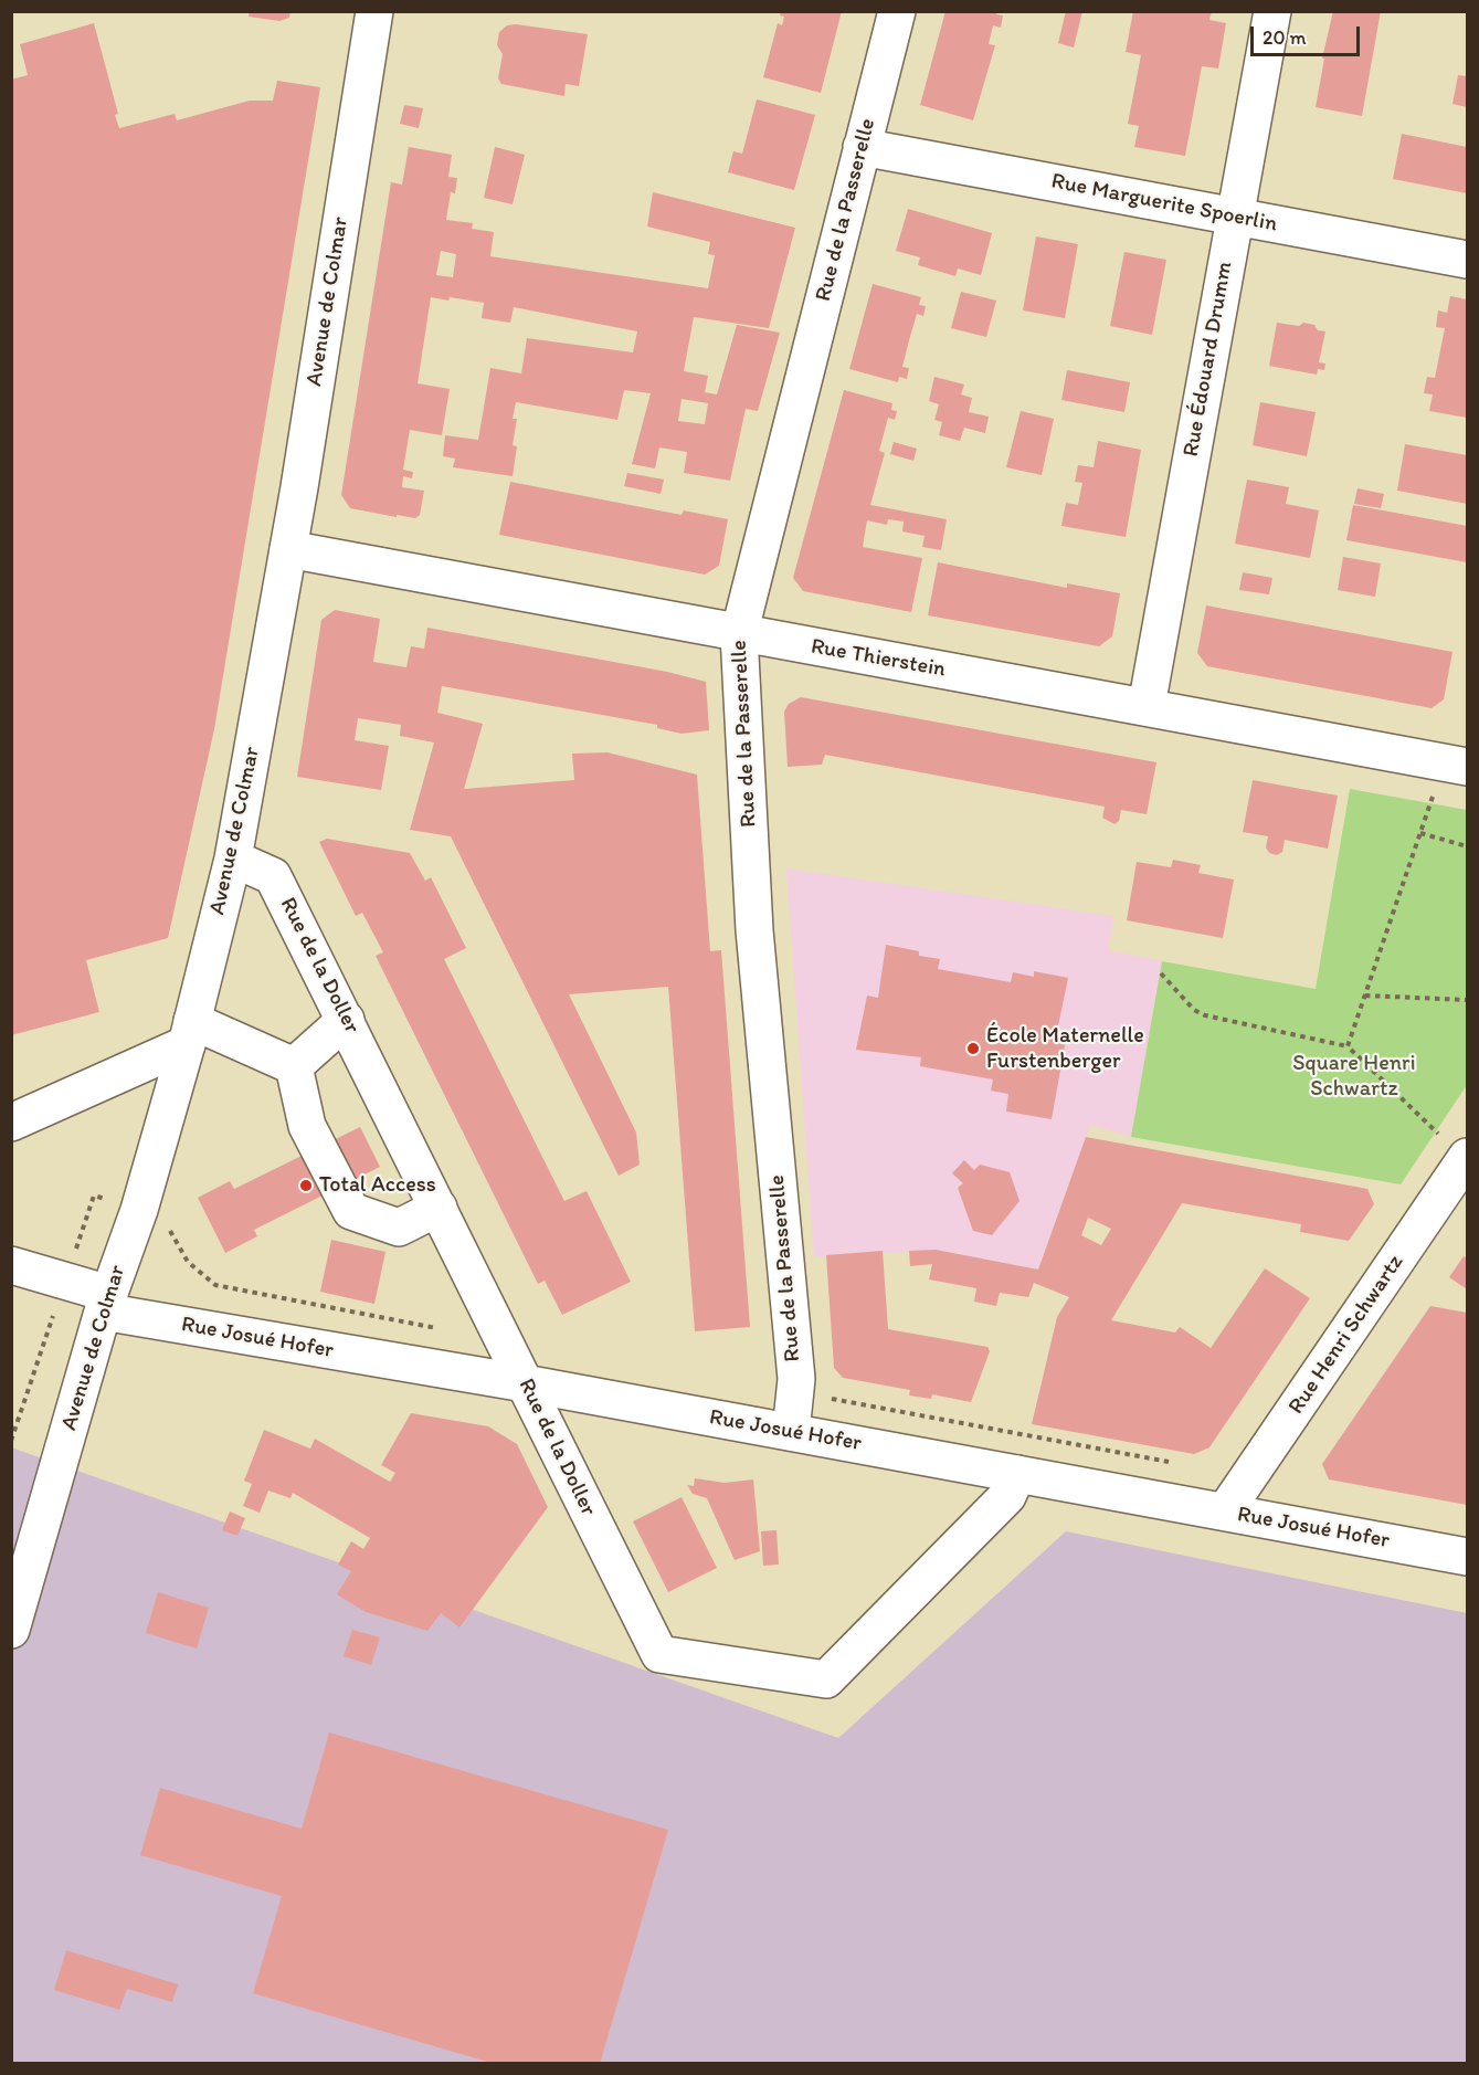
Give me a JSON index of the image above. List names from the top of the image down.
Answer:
{
  "streets": {
    "street": [
      "Rue Marguerite Spoerlin",
      "Rue de la Passerelle",
      "Avenue de Colmar",
      "Rue Édouard Drumm",
      "Rue Thierstein",
      "Rue de la Doller",
      "Rue Henri Schwartz",
      "Rue Josué Hofer"
    ]
  },
  "crossings": [
    ["Rue Marguerite Spoerlin", "Rue de la Passerelle"],
    ["Rue Marguerite Spoerlin", "Rue Édouard Drumm"],
    ["Rue de la Passerelle", "Rue Thierstein"],
    ["Rue de la Passerelle", "Rue Josué Hofer"],
    ["Avenue de Colmar", "Rue Thierstein"],
    ["Avenue de Colmar", "Rue de la Doller"],
    ["Avenue de Colmar", "Rue Josué Hofer"],
    ["Rue Édouard Drumm", "Rue Thierstein"],
    ["Rue de la Doller", "Rue Josué Hofer"],
    ["Rue Henri Schwartz", "Rue Josué Hofer"]
  ],
  "parks": ["Square Henri Schwartz"],
  "places": ["École Maternelle Furstenberger", "Total Access"],
  "scale_bar": "20 m"
}
